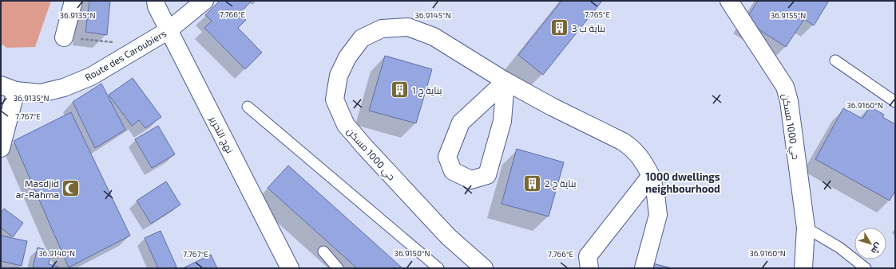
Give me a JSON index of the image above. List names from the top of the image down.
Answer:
{
  "streets": {
    "street": ["Route des Caroubiers", "حي 1000 مسكن", "نهج التحرير"]
  },
  "crossings": [
    ["Route des Caroubiers", "نهج التحرير"]
  ],
  "districts": ["1000 dwellings neighbourhood"],
  "places": {
    "building": ["بناية ب 3", "بناية ج 1", "بناية ج 2"],
    "mosque": ["Masdjid ar-Rahma"]
  },
  "north": "bottom right",
  "coordinates": [
    "7.766°E",
    "7.765°E",
    "36.9135°N",
    "36.9145°N",
    "36.9155°N",
    "36.9160°N",
    "7.767°E",
    "36.9140°N",
    "36.9150°N"
  ]
}
